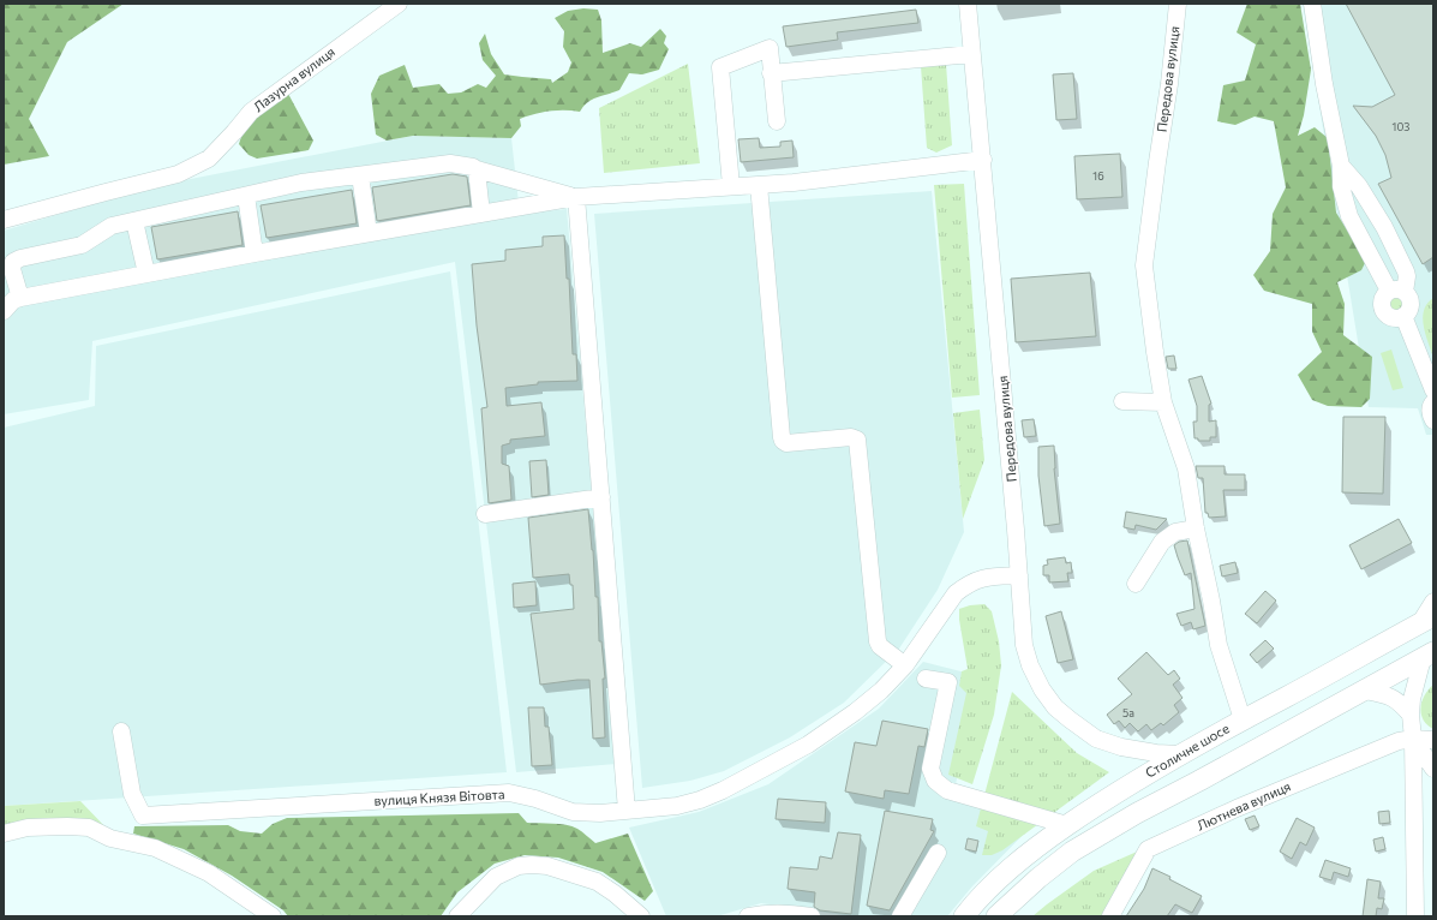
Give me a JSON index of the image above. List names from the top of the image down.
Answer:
{
  "streets": {
    "main road": ["Столичне шосе"],
    "street": [
      "Лазурна вулиця",
      "Передова вулиця",
      "вулиця Князя Вітовта",
      "Лютнева вулиця"
    ]
  },
  "crossings": [
    ["Передова вулиця", "Столичне шосе"],
    ["Передова вулиця", "вулиця Князя Вітовта"]
  ],
  "house_numbers": ["103", "16", "5а"]
}
